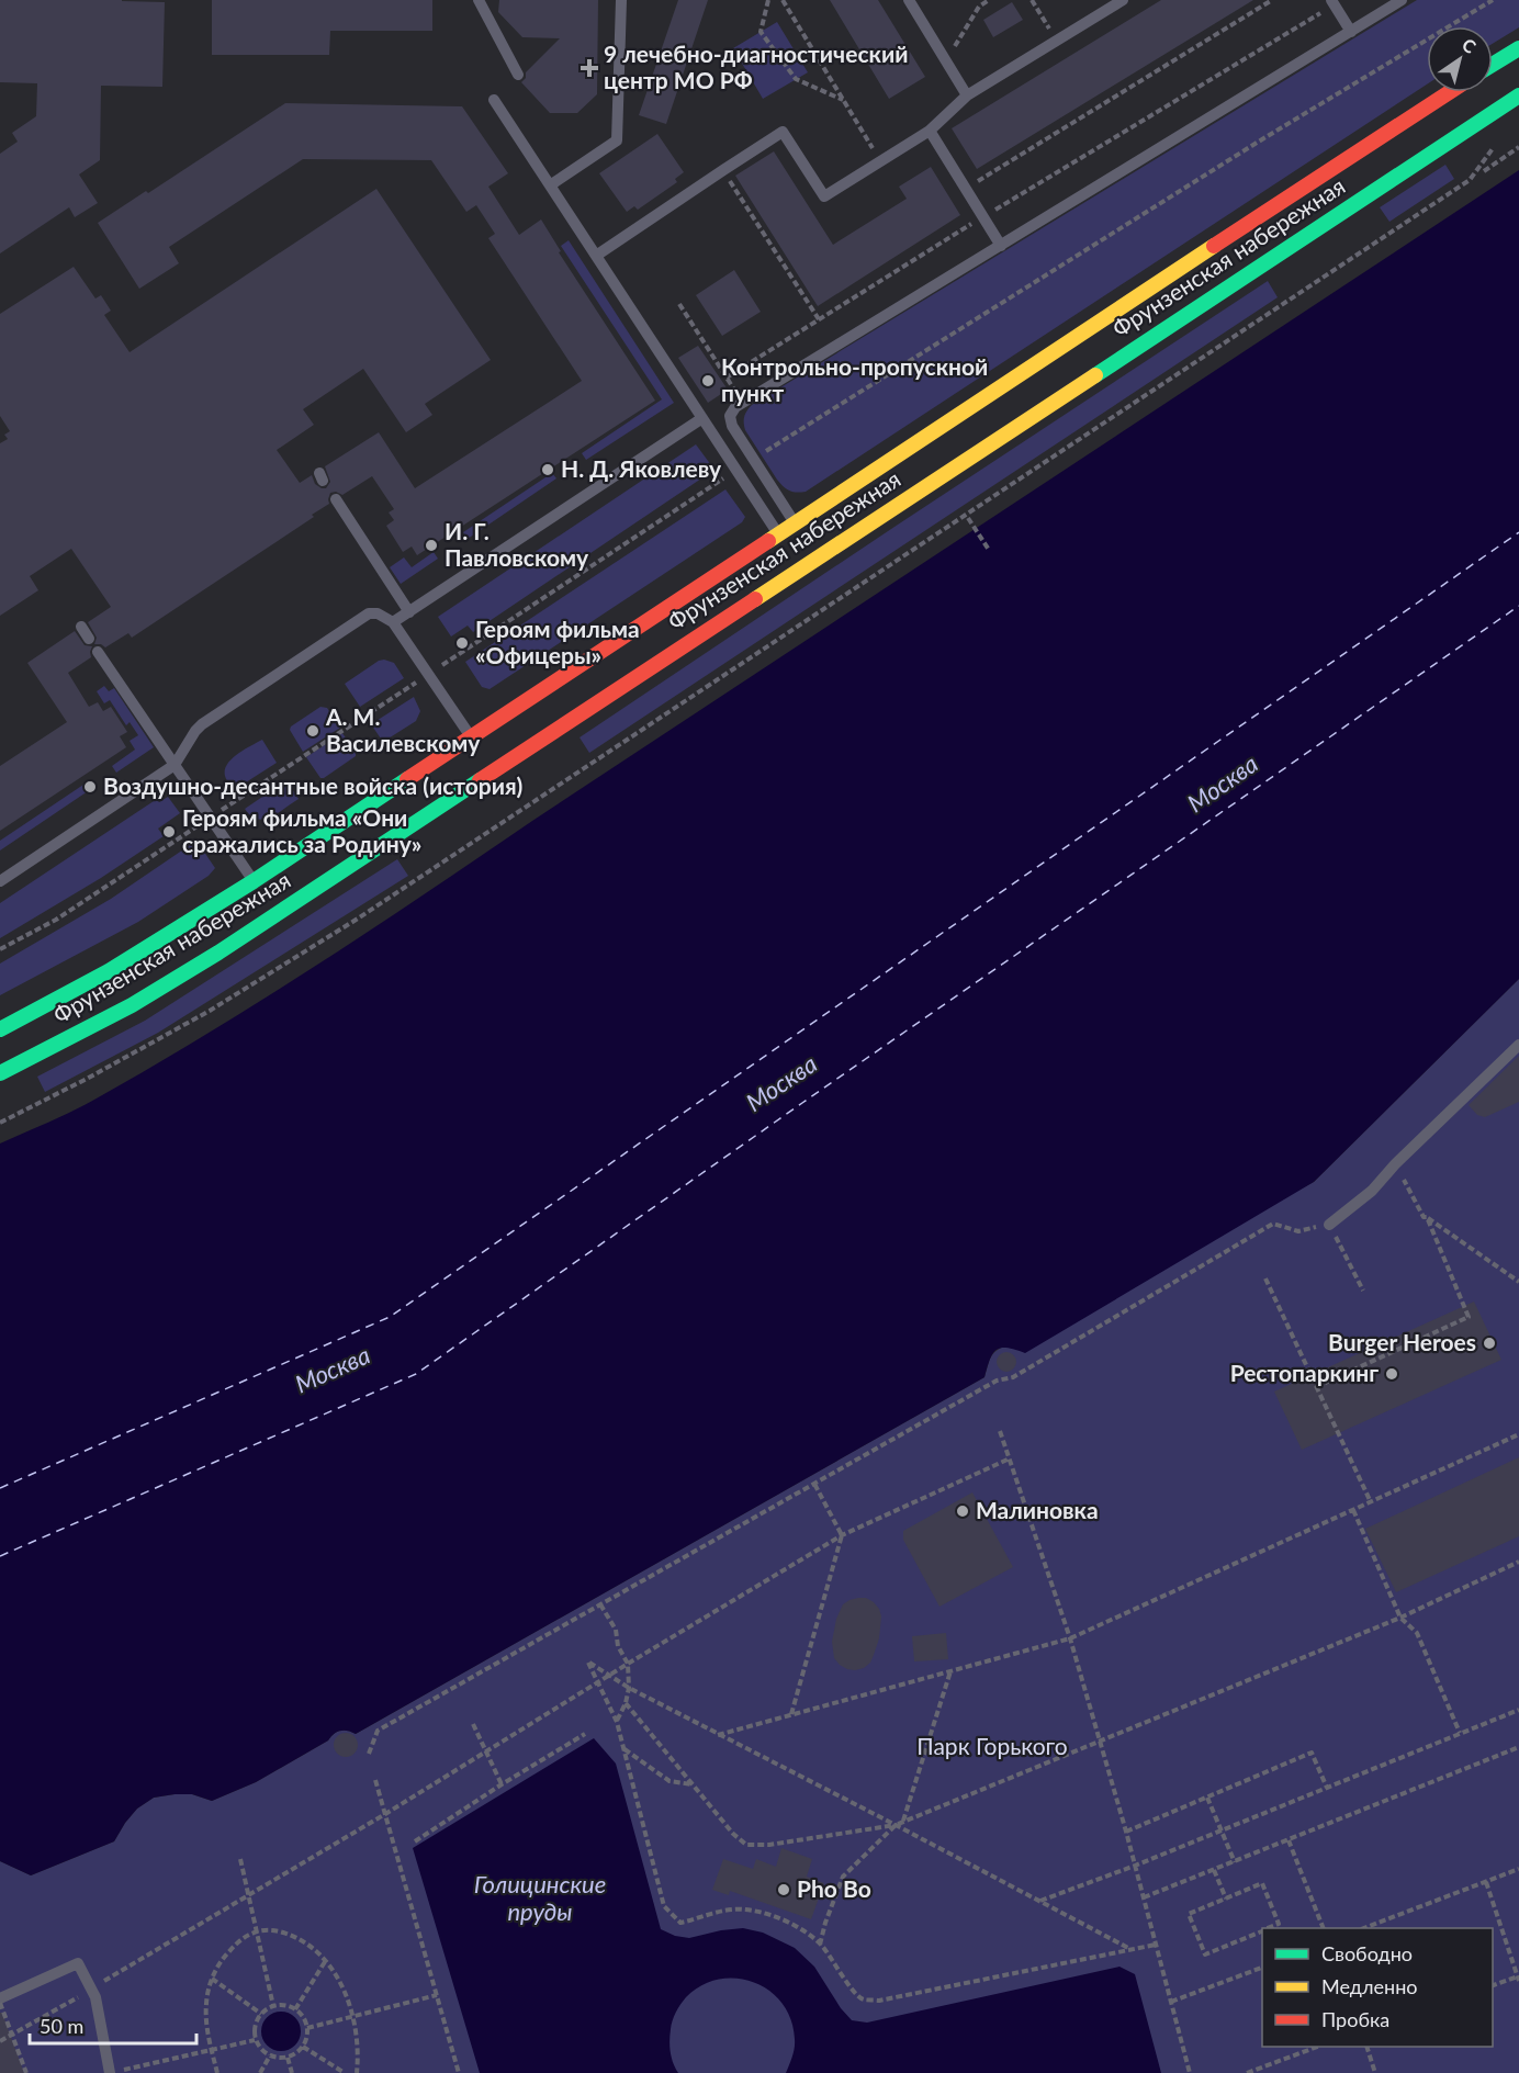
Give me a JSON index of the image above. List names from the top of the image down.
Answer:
{
  "streets": {
    "main road": ["Фрунзенская набережная"]
  },
  "water": ["Москва", "Голицинские пруды"],
  "parks": ["Парк Горького"],
  "places": {
    "health": ["9 лечебно-диагностический центр МО РФ"],
    "other": [
      "Контрольно-пропускной пункт",
      "Н. Д. Яковлеву",
      "И. Г. Павловскому",
      "Героям фильма «Офицеры»",
      "А. М. Василевскому",
      "Воздушно-десантные войска (история)",
      "Героям фильма «Они сражались за Родину»",
      "Burger Heroes",
      "Рестопаркинг",
      "Малиновка",
      "Pho Bo"
    ]
  },
  "legend": ["Свободно", "Медленно", "Пробка"],
  "scale_bar": "50 m",
  "north": "top right"
}
